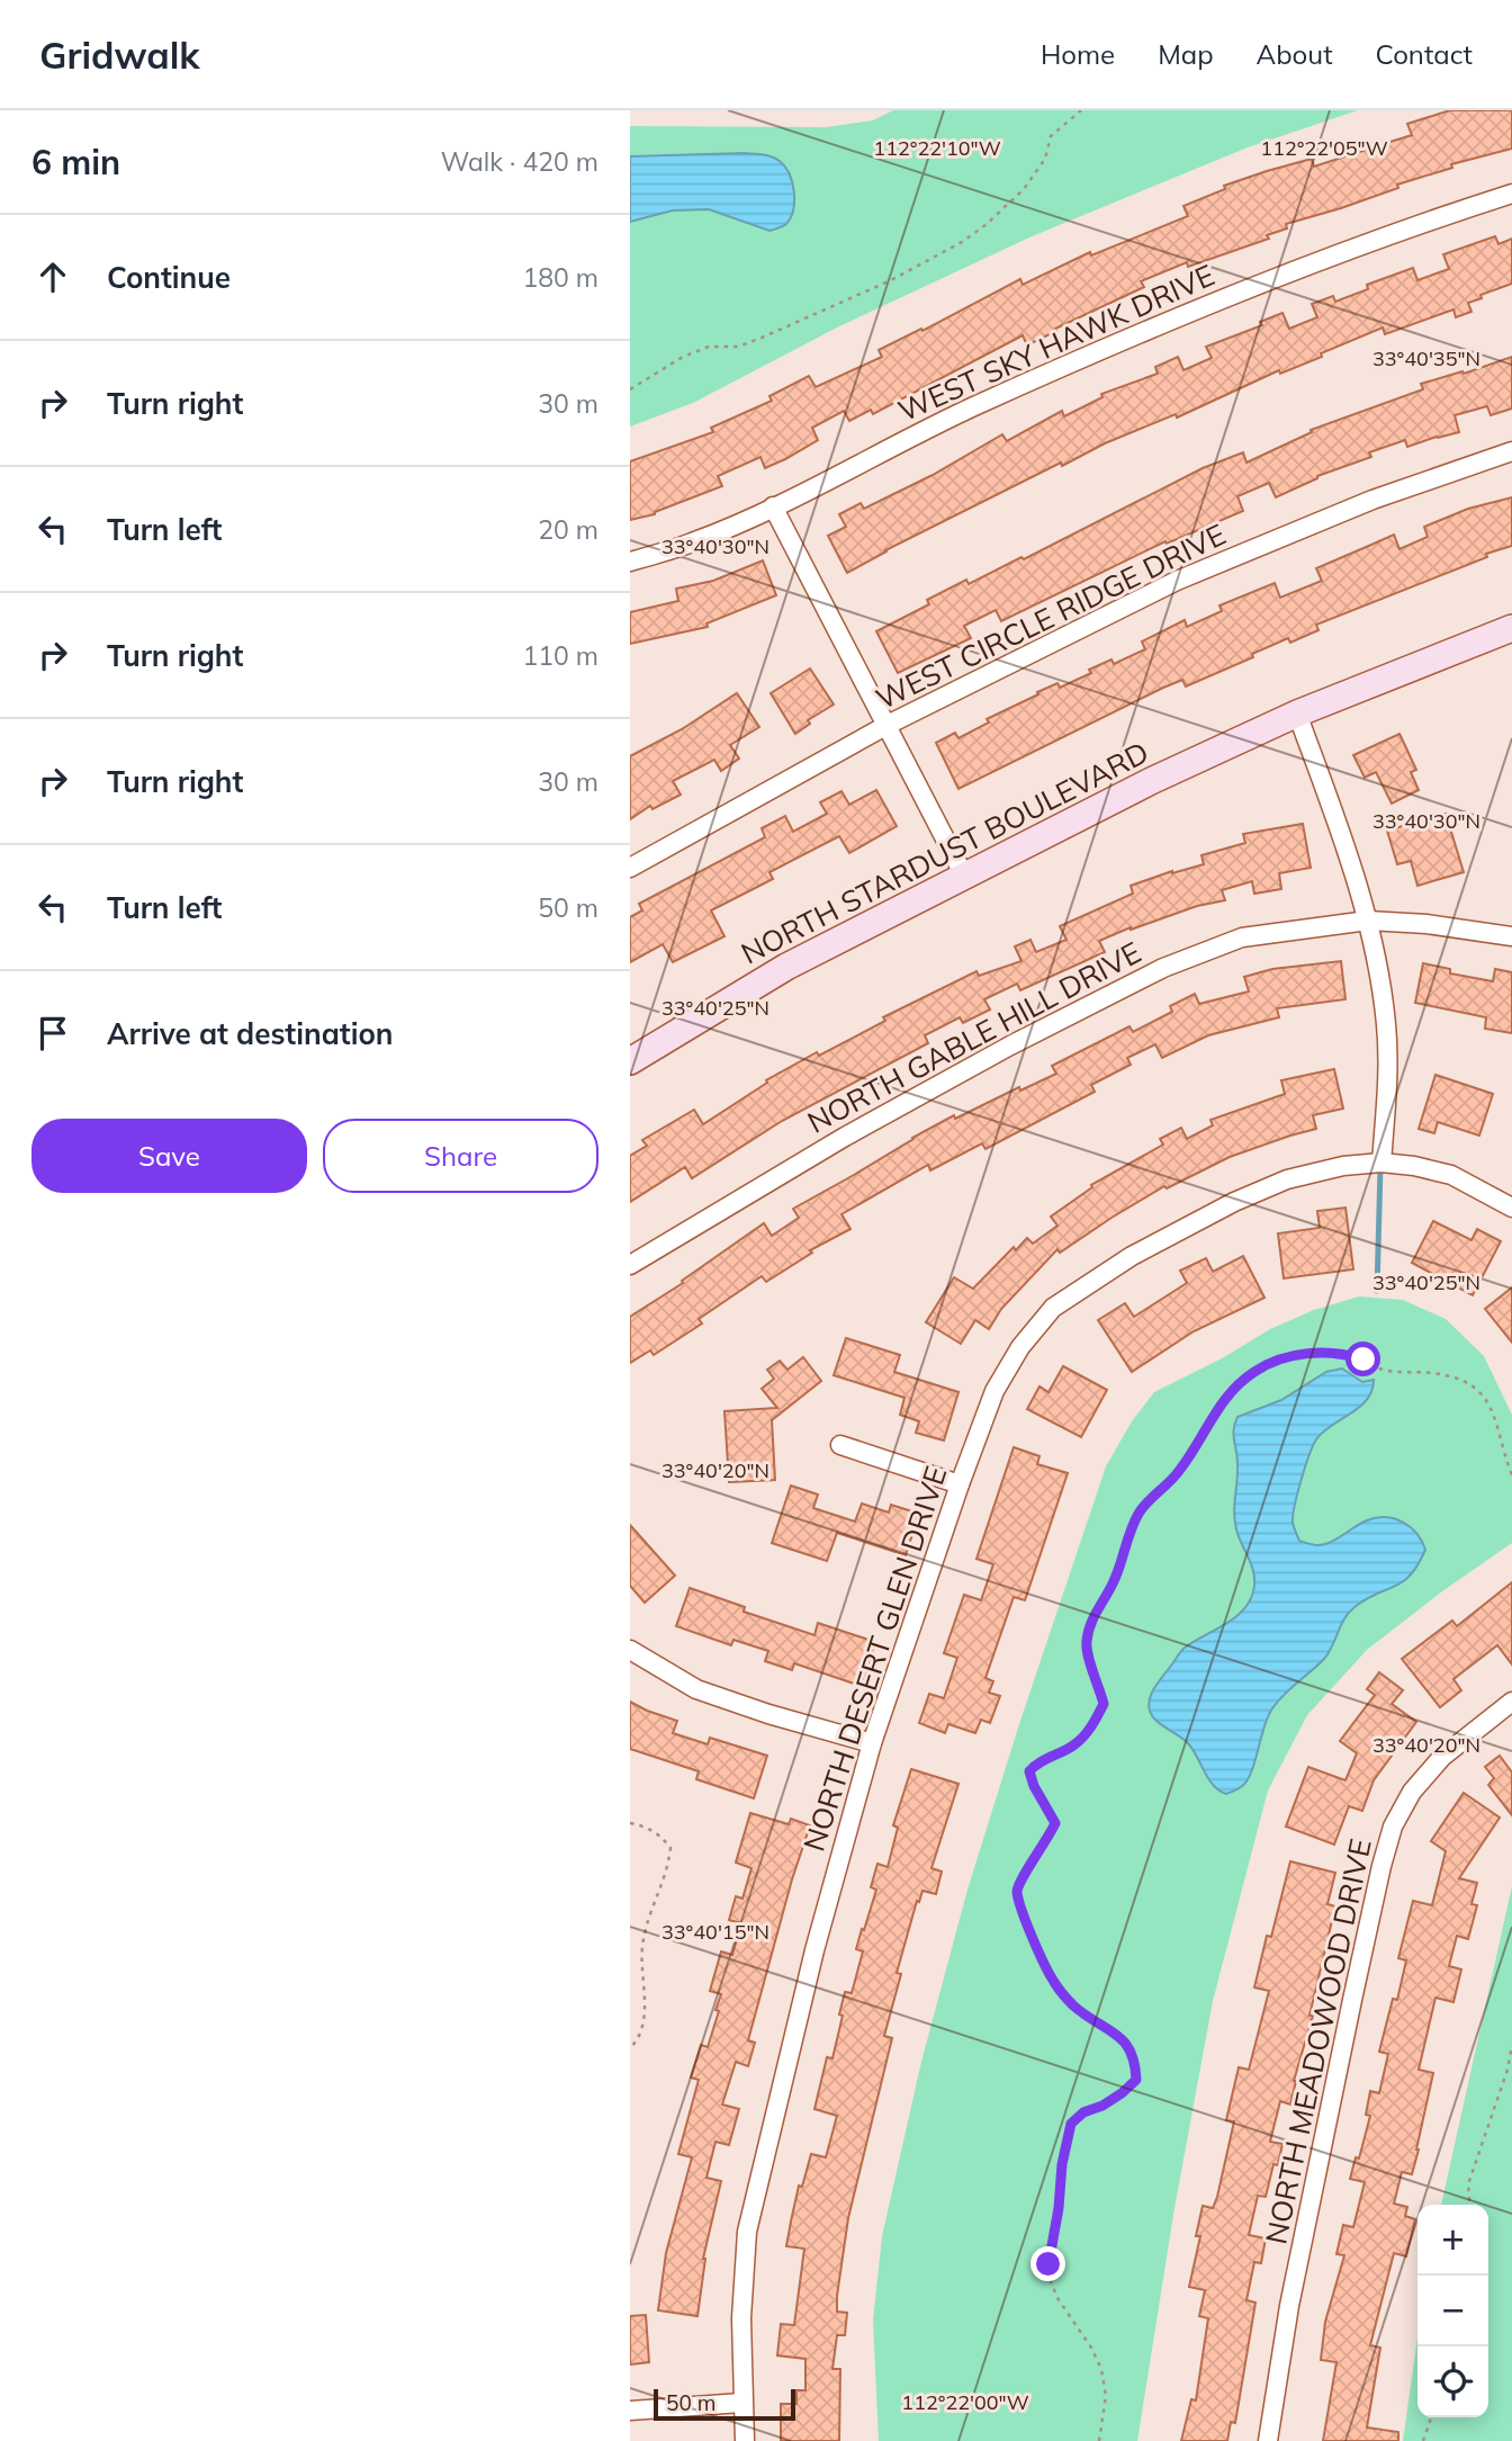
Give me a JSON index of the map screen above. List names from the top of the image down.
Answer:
{
  "streets": {
    "street": [
      "WEST SKY HAWK DRIVE",
      "WEST CIRCLE RIDGE DRIVE",
      "NORTH STARDUST BOULEVARD",
      "NORTH GABLE HILL DRIVE",
      "NORTH DESERT GLEN DRIVE",
      "NORTH MEADOWOOD DRIVE"
    ]
  },
  "scale_bar": "50 m",
  "page": {
    "header": "Gridwalk",
    "nav": [
      "Home",
      "Map",
      "About",
      "Contact"
    ],
    "heading": ["6 min", "Walk · 420 m"],
    "list": [
      ["Continue", "180 m"],
      ["Turn right", "30 m"],
      ["Turn left", "20 m"],
      ["Turn right", "110 m"],
      ["Turn right", "30 m"],
      ["Turn left", "50 m"],
      "Arrive at destination"
    ],
    "buttons": ["Save", "Share"],
    "map_buttons": ["+", "−"],
    "scale": "50 m"
  },
  "coordinates": [
    "112°22'10\"W",
    "112°22'05\"W",
    "33°40'35\"N",
    "33°40'30\"N",
    "33°40'25\"N",
    "33°40'20\"N",
    "33°40'15\"N",
    "112°22'00\"W"
  ]
}
